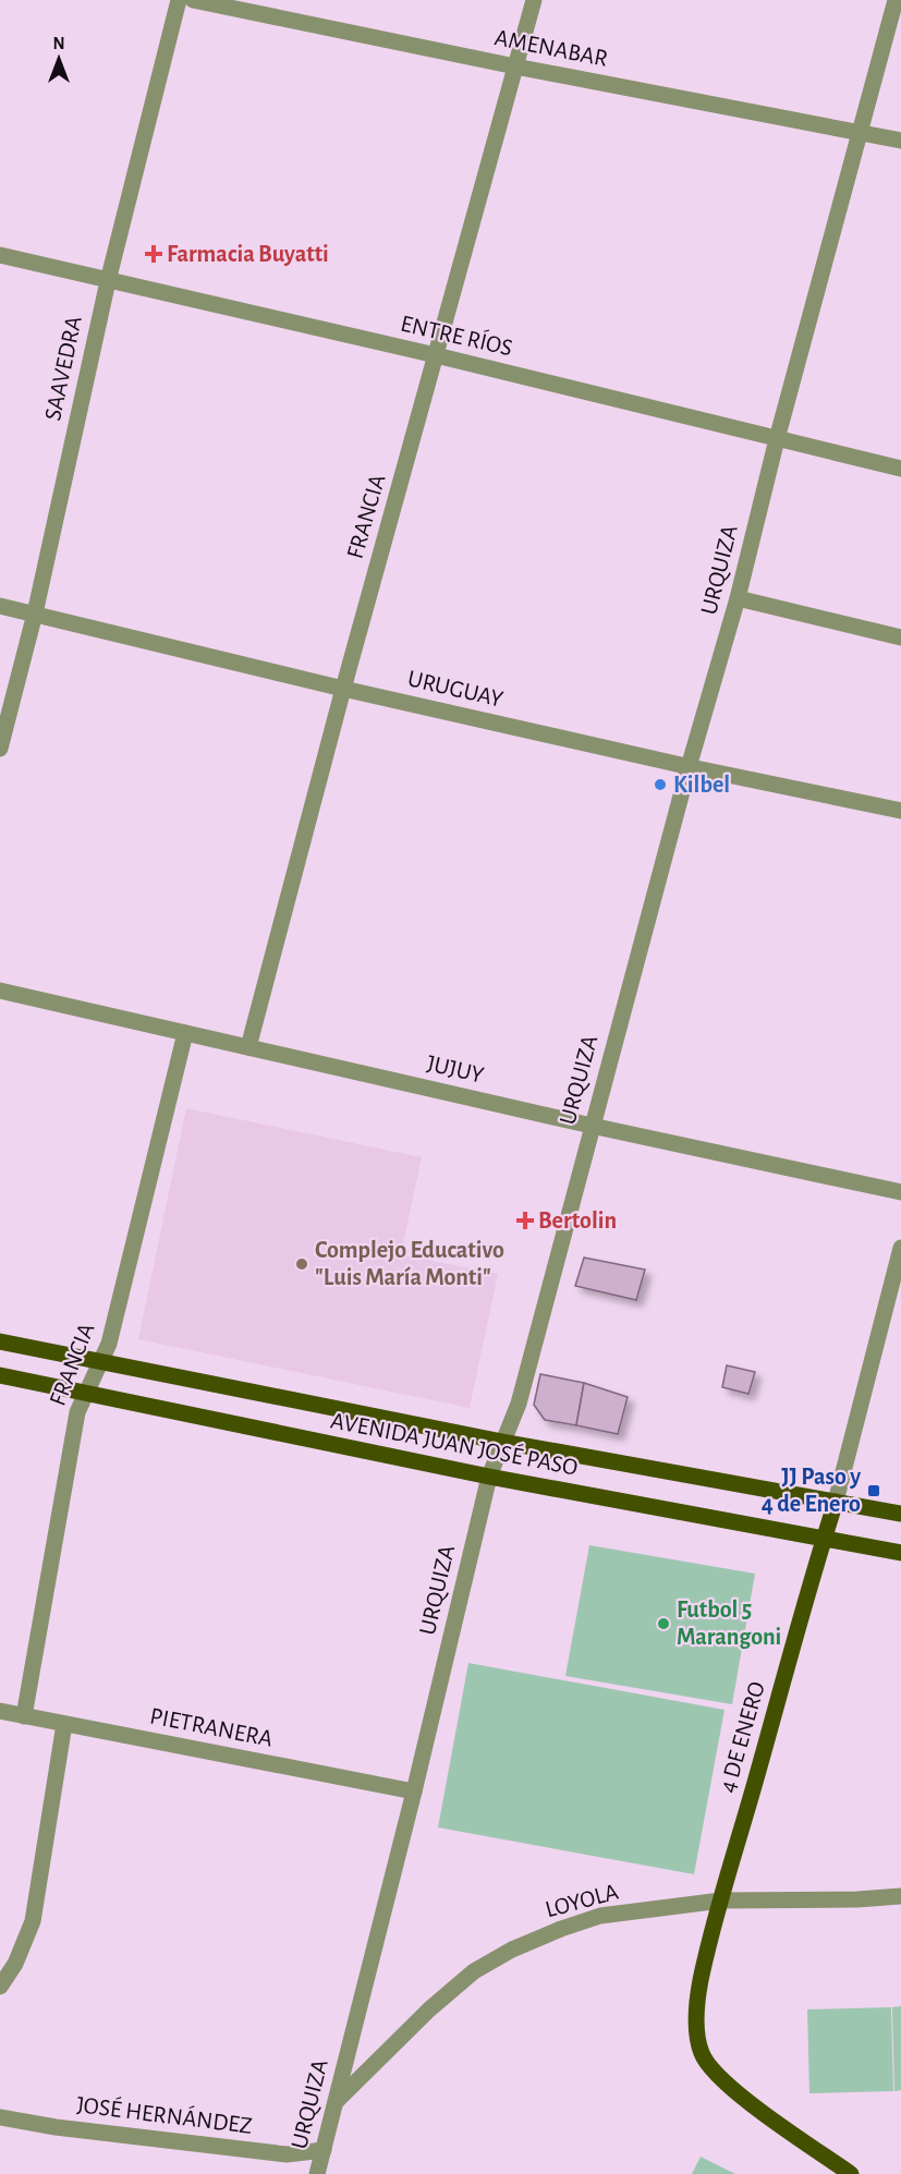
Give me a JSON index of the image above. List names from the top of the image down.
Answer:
{
  "streets": {
    "main road": ["AVENIDA JUAN JOSÉ PASO", "4 DE ENERO"],
    "street": [
      "AMENABAR",
      "ENTRE RÍOS",
      "SAAVEDRA",
      "FRANCIA",
      "URQUIZA",
      "URUGUAY",
      "JUJUY",
      "PIETRANERA",
      "LOYOLA",
      "JOSÉ HERNÁNDEZ"
    ]
  },
  "crossings": [
    ["AMENABAR", "FRANCIA"],
    ["AMENABAR", "URQUIZA"],
    ["ENTRE RÍOS", "SAAVEDRA"],
    ["ENTRE RÍOS", "FRANCIA"],
    ["ENTRE RÍOS", "URQUIZA"],
    ["SAAVEDRA", "URUGUAY"],
    ["FRANCIA", "URUGUAY"],
    ["FRANCIA", "JUJUY"],
    ["FRANCIA", "AVENIDA JUAN JOSÉ PASO"],
    ["FRANCIA", "PIETRANERA"],
    ["URQUIZA", "URUGUAY"],
    ["URQUIZA", "JUJUY"],
    ["URQUIZA", "AVENIDA JUAN JOSÉ PASO"],
    ["URQUIZA", "PIETRANERA"],
    ["URQUIZA", "LOYOLA"],
    ["URQUIZA", "JOSÉ HERNÁNDEZ"],
    ["AVENIDA JUAN JOSÉ PASO", "4 DE ENERO"],
    ["4 DE ENERO", "LOYOLA"]
  ],
  "places": {
    "health": ["Farmacia Buyatti", "Bertolin"],
    "other": ["Kilbel", "Complejo Educativo \"Luis María Monti\"", "Futbol 5 Marangoni"],
    "transit": ["JJ Paso y 4 de Enero"]
  },
  "north": "top"
}
